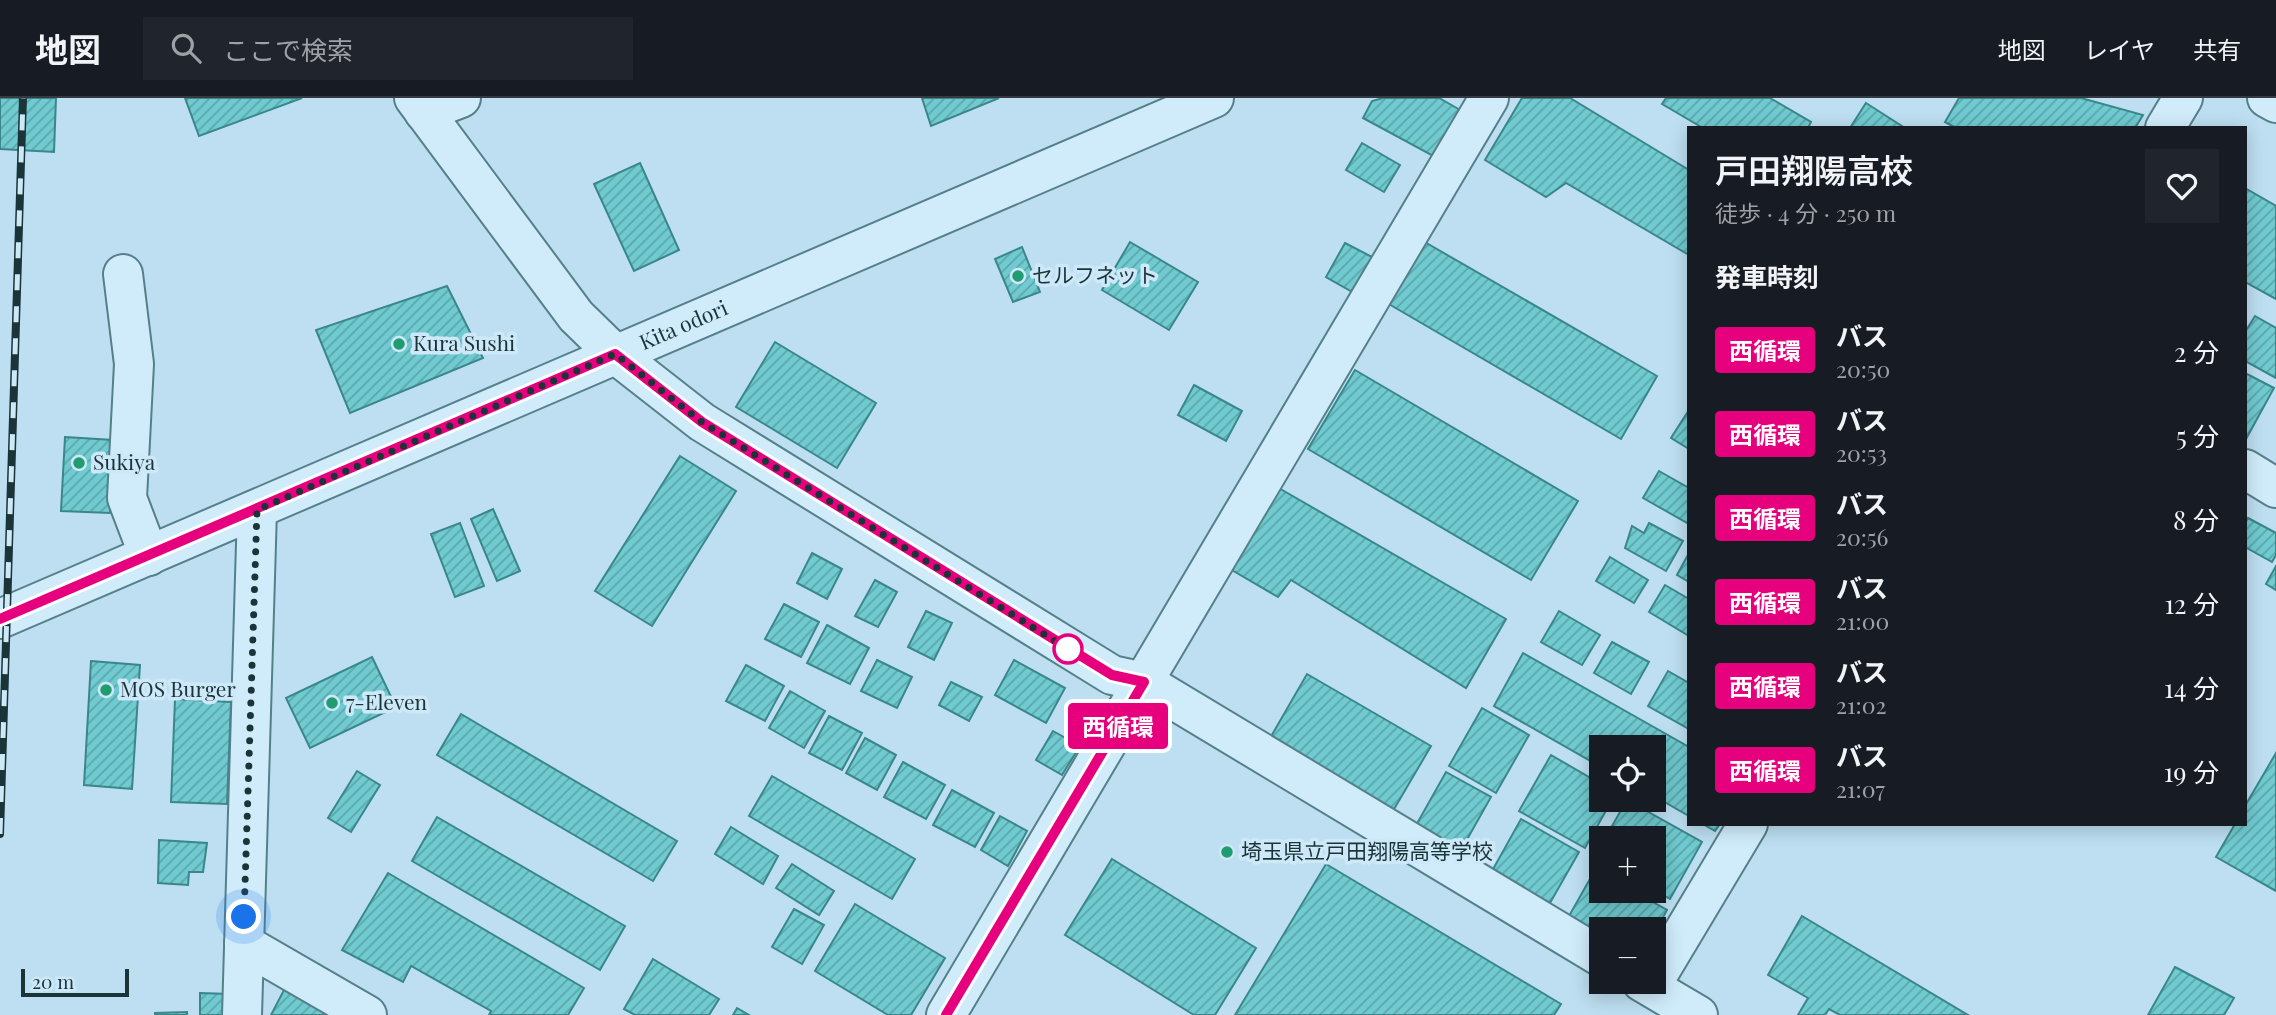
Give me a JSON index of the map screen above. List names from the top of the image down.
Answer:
{
  "streets": {
    "street": ["Kita odori"]
  },
  "places": [
    "セルフネット",
    "Kura Sushi",
    "Sukiya",
    "MOS Burger",
    "7-Eleven",
    "埼玉県立戸田翔陽高等学校"
  ],
  "lines": ["bus line 西循環"],
  "scale_bar": "20 m",
  "page": {
    "header": "地図",
    "search": "ここで検索",
    "nav": ["地図", "レイヤ", "共有"],
    "on_map": "西循環",
    "heading": [
      ["戸田翔陽高校", "徒歩 · 4 分 · 250 m"],
      "発車時刻"
    ],
    "list": [
      {
        "mark": "西循環",
        "name": "バス",
        "note": "20:50",
        "value": "2 分"
      },
      {
        "mark": "西循環",
        "name": "バス",
        "note": "20:53",
        "value": "5 分"
      },
      {
        "mark": "西循環",
        "name": "バス",
        "note": "20:56",
        "value": "8 分"
      },
      {
        "mark": "西循環",
        "name": "バス",
        "note": "21:00",
        "value": "12 分"
      },
      {
        "mark": "西循環",
        "name": "バス",
        "note": "21:02",
        "value": "14 分"
      },
      {
        "mark": "西循環",
        "name": "バス",
        "note": "21:07",
        "value": "19 分"
      }
    ],
    "map_buttons": ["+", "−"],
    "scale": "20 m"
  }
}
